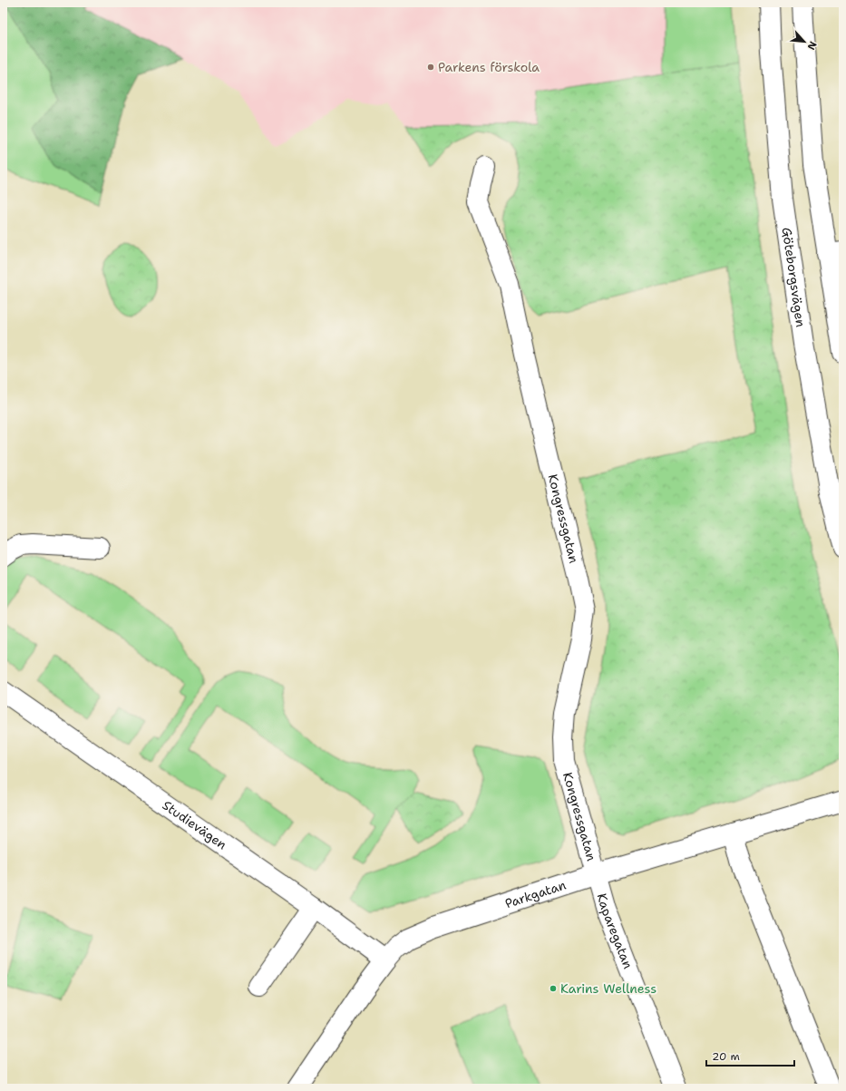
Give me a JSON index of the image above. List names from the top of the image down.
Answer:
{
  "streets": {
    "street": [
      "Göteborgsvägen",
      "Kongressgatan",
      "Studievägen",
      "Parkgatan",
      "Kaparegatan"
    ]
  },
  "crossings": [
    ["Kongressgatan", "Parkgatan"],
    ["Kongressgatan", "Kaparegatan"],
    ["Studievägen", "Parkgatan"],
    ["Parkgatan", "Kaparegatan"]
  ],
  "places": ["Parkens förskola", "Karins Wellness"],
  "scale_bar": "20 m",
  "north": "bottom right"
}
